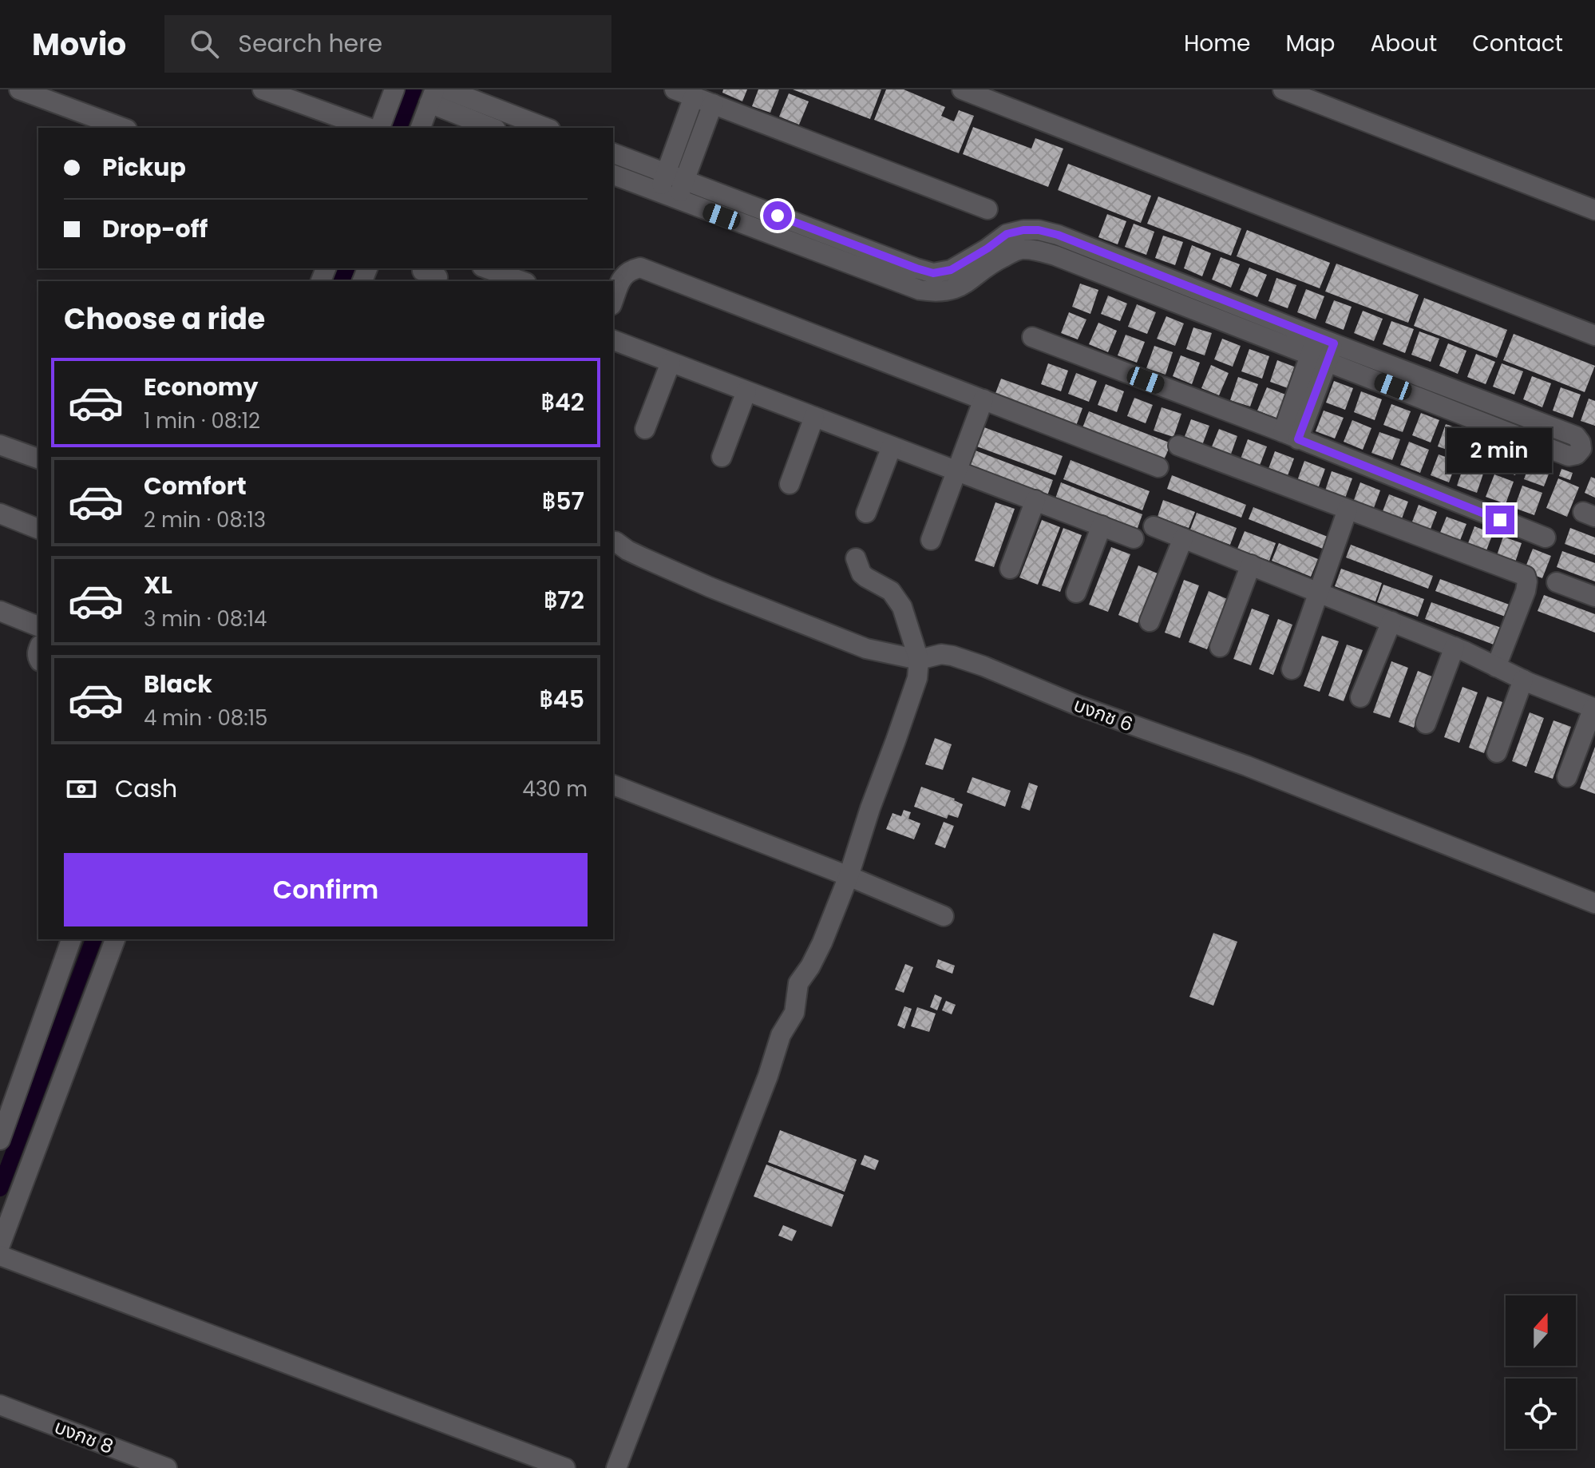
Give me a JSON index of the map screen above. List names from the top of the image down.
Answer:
{
  "streets": {
    "street": ["บงกช 6", "บงกช 8"]
  },
  "north": "top",
  "page": {
    "header": "Movio",
    "search": "Search here",
    "nav": [
      "Home",
      "Map",
      "About",
      "Contact"
    ],
    "banner": ["Pickup", "Drop-off"],
    "heading": "Choose a ride",
    "list": [
      {
        "name": "Economy",
        "note": "1 min · 08:12",
        "value": "฿42"
      },
      {
        "name": "Comfort",
        "note": "2 min · 08:13",
        "value": "฿57"
      },
      {
        "name": "XL",
        "note": "3 min · 08:14",
        "value": "฿72"
      },
      {
        "name": "Black",
        "note": "4 min · 08:15",
        "value": "฿45"
      }
    ],
    "bubble": "2 min",
    "pay": ["Cash", "430 m"],
    "buttons": "Confirm"
  }
}
